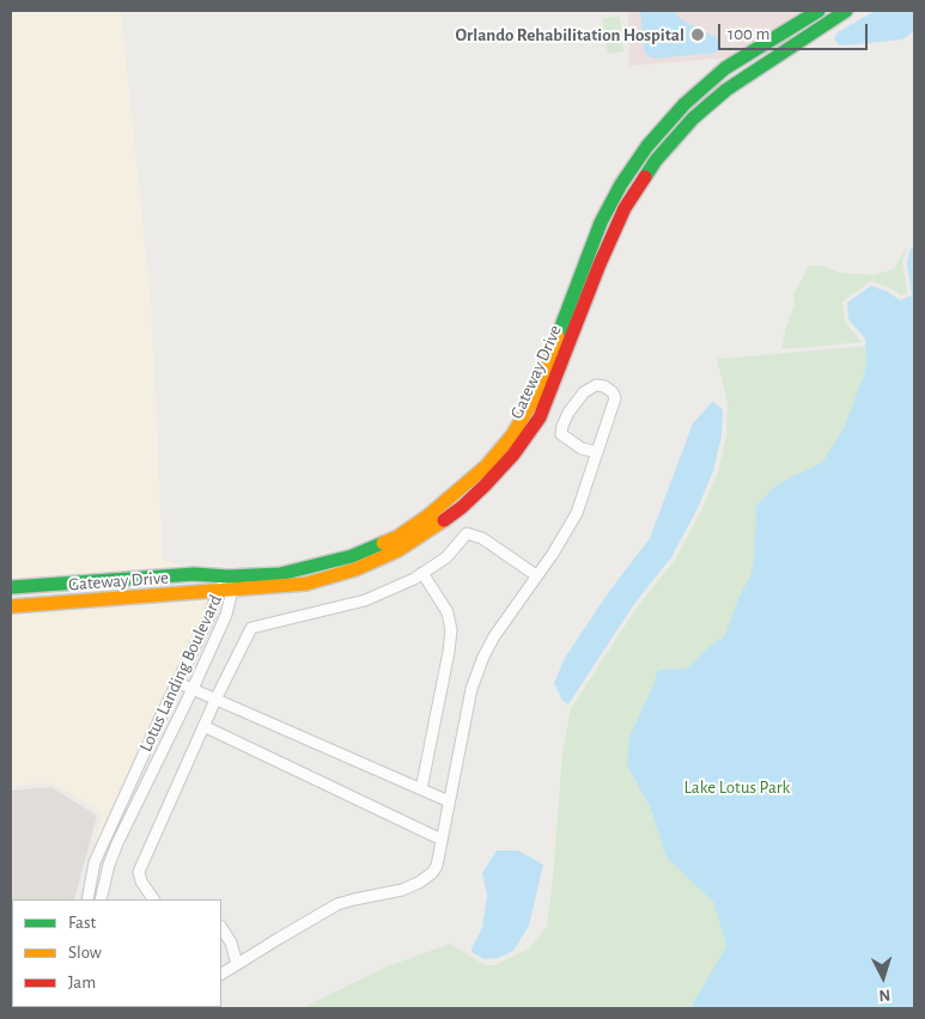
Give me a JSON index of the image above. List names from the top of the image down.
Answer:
{
  "streets": {
    "street": ["Gateway Drive", "Lotus Landing Boulevard"]
  },
  "crossings": [
    ["Gateway Drive", "Lotus Landing Boulevard"]
  ],
  "parks": ["Lake Lotus Park"],
  "places": ["Orlando Rehabilitation Hospital"],
  "legend": ["Fast", "Slow", "Jam"],
  "scale_bar": "100 m",
  "north": "bottom"
}
